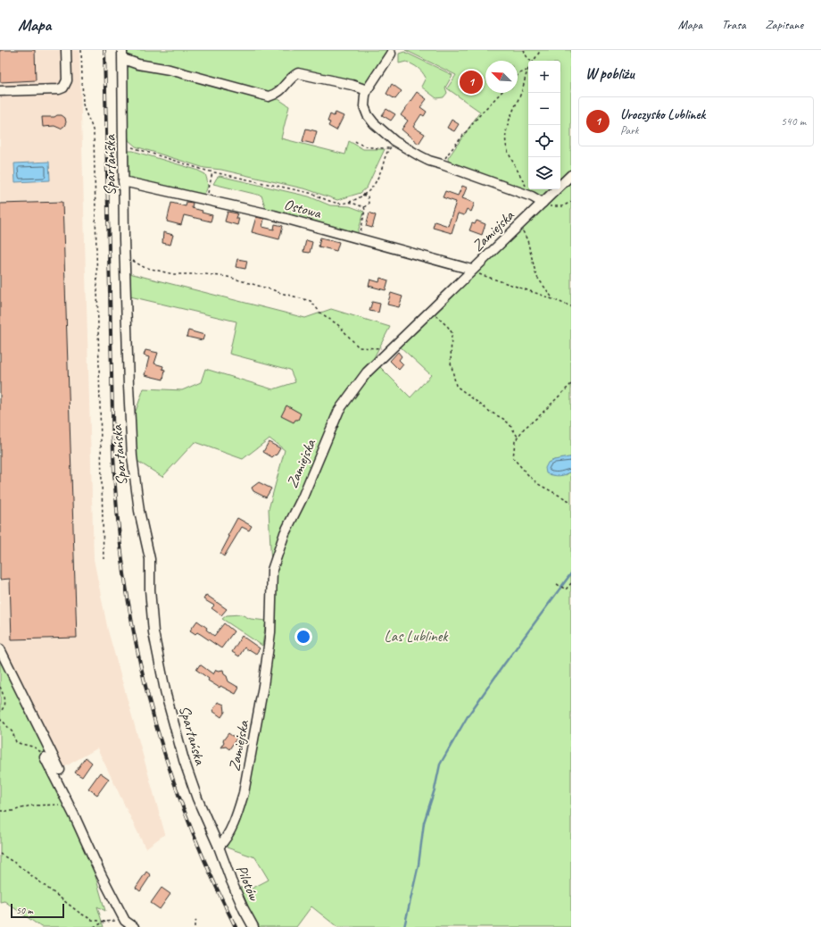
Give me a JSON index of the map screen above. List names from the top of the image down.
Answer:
{
  "streets": {
    "street": [
      "Spartańska",
      "Ostowa",
      "Zamiejska",
      "Pilotów"
    ]
  },
  "crossings": [
    ["Spartańska", "Ostowa"],
    ["Spartańska", "Zamiejska"],
    ["Spartańska", "Pilotów"],
    ["Ostowa", "Zamiejska"],
    ["Zamiejska", "Pilotów"]
  ],
  "parks": ["Las Lublinek"],
  "scale_bar": "50 m",
  "north": "top left",
  "page": {
    "header": "Mapa",
    "nav": ["Mapa", "Trasa", "Zapisane"],
    "heading": "W pobliżu",
    "map_buttons": ["+", "−"],
    "pins": "1",
    "list": [
      {
        "mark": "1",
        "name": "Uroczysko Lublinek",
        "note": "Park",
        "value": "540 m"
      }
    ],
    "scale": "50 m"
  }
}
